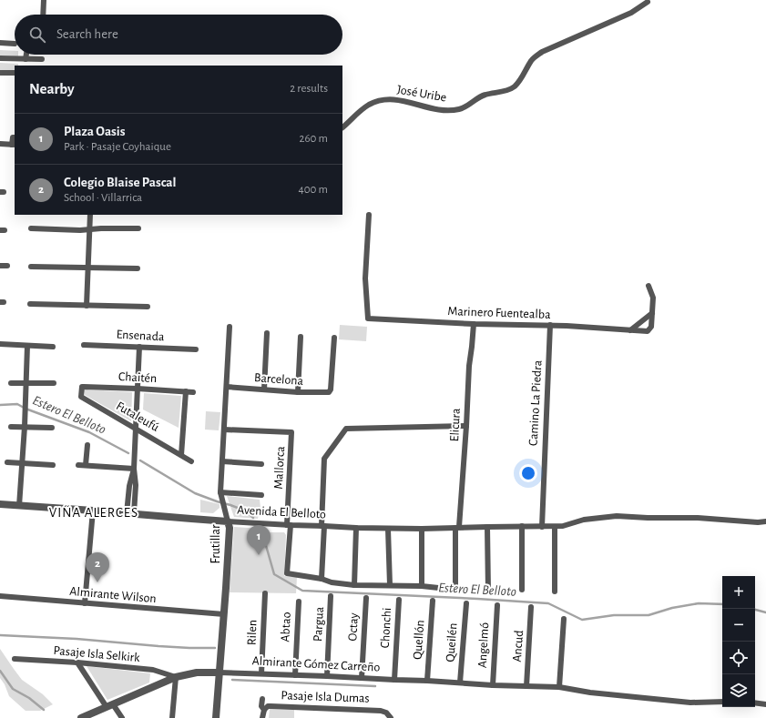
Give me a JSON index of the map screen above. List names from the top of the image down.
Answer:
{
  "streets": {
    "street": [
      "José Uribe",
      "Marinero Fuentealba",
      "Ensenada",
      "Chaitén",
      "Barcelona",
      "Camino La Piedra",
      "Futaleufú",
      "Elicura",
      "Mallorca",
      "Avenida El Belloto",
      "Frutillar",
      "Almirante Wilson",
      "Pargua",
      "Abtao",
      "Octay",
      "Chonchi",
      "Rilen",
      "Quellón",
      "Queilén",
      "Angelmó",
      "Ancud",
      "Pasaje Isla Selkirk",
      "Almirante Gómez Carreño",
      "Pasaje Isla Dumas"
    ]
  },
  "crossings": [
    ["Marinero Fuentealba", "Camino La Piedra"],
    ["Marinero Fuentealba", "Elicura"],
    ["Chaitén", "Futaleufú"],
    ["Barcelona", "Frutillar"],
    ["Camino La Piedra", "Avenida El Belloto"],
    ["Elicura", "Avenida El Belloto"],
    ["Mallorca", "Avenida El Belloto"],
    ["Mallorca", "Frutillar"],
    ["Avenida El Belloto", "Frutillar"],
    ["Frutillar", "Almirante Wilson"],
    ["Frutillar", "Almirante Gómez Carreño"],
    ["Pargua", "Almirante Gómez Carreño"],
    ["Abtao", "Almirante Gómez Carreño"],
    ["Octay", "Almirante Gómez Carreño"],
    ["Chonchi", "Almirante Gómez Carreño"],
    ["Rilen", "Almirante Gómez Carreño"],
    ["Quellón", "Almirante Gómez Carreño"],
    ["Queilén", "Almirante Gómez Carreño"],
    ["Angelmó", "Almirante Gómez Carreño"],
    ["Ancud", "Almirante Gómez Carreño"],
    ["Pasaje Isla Selkirk", "Almirante Gómez Carreño"]
  ],
  "districts": ["VIÑA ALERCES"],
  "water": ["Estero El Belloto"],
  "page": {
    "search": "Search here",
    "heading": ["Nearby", "2 results"],
    "list": [
      {
        "mark": "1",
        "name": "Plaza Oasis",
        "note": "Park · Pasaje Coyhaique",
        "value": "260 m"
      },
      {
        "mark": "2",
        "name": "Colegio Blaise Pascal",
        "note": "School · Villarrica",
        "value": "400 m"
      }
    ],
    "pins": ["1", "2"],
    "map_buttons": ["+", "−"]
  }
}
